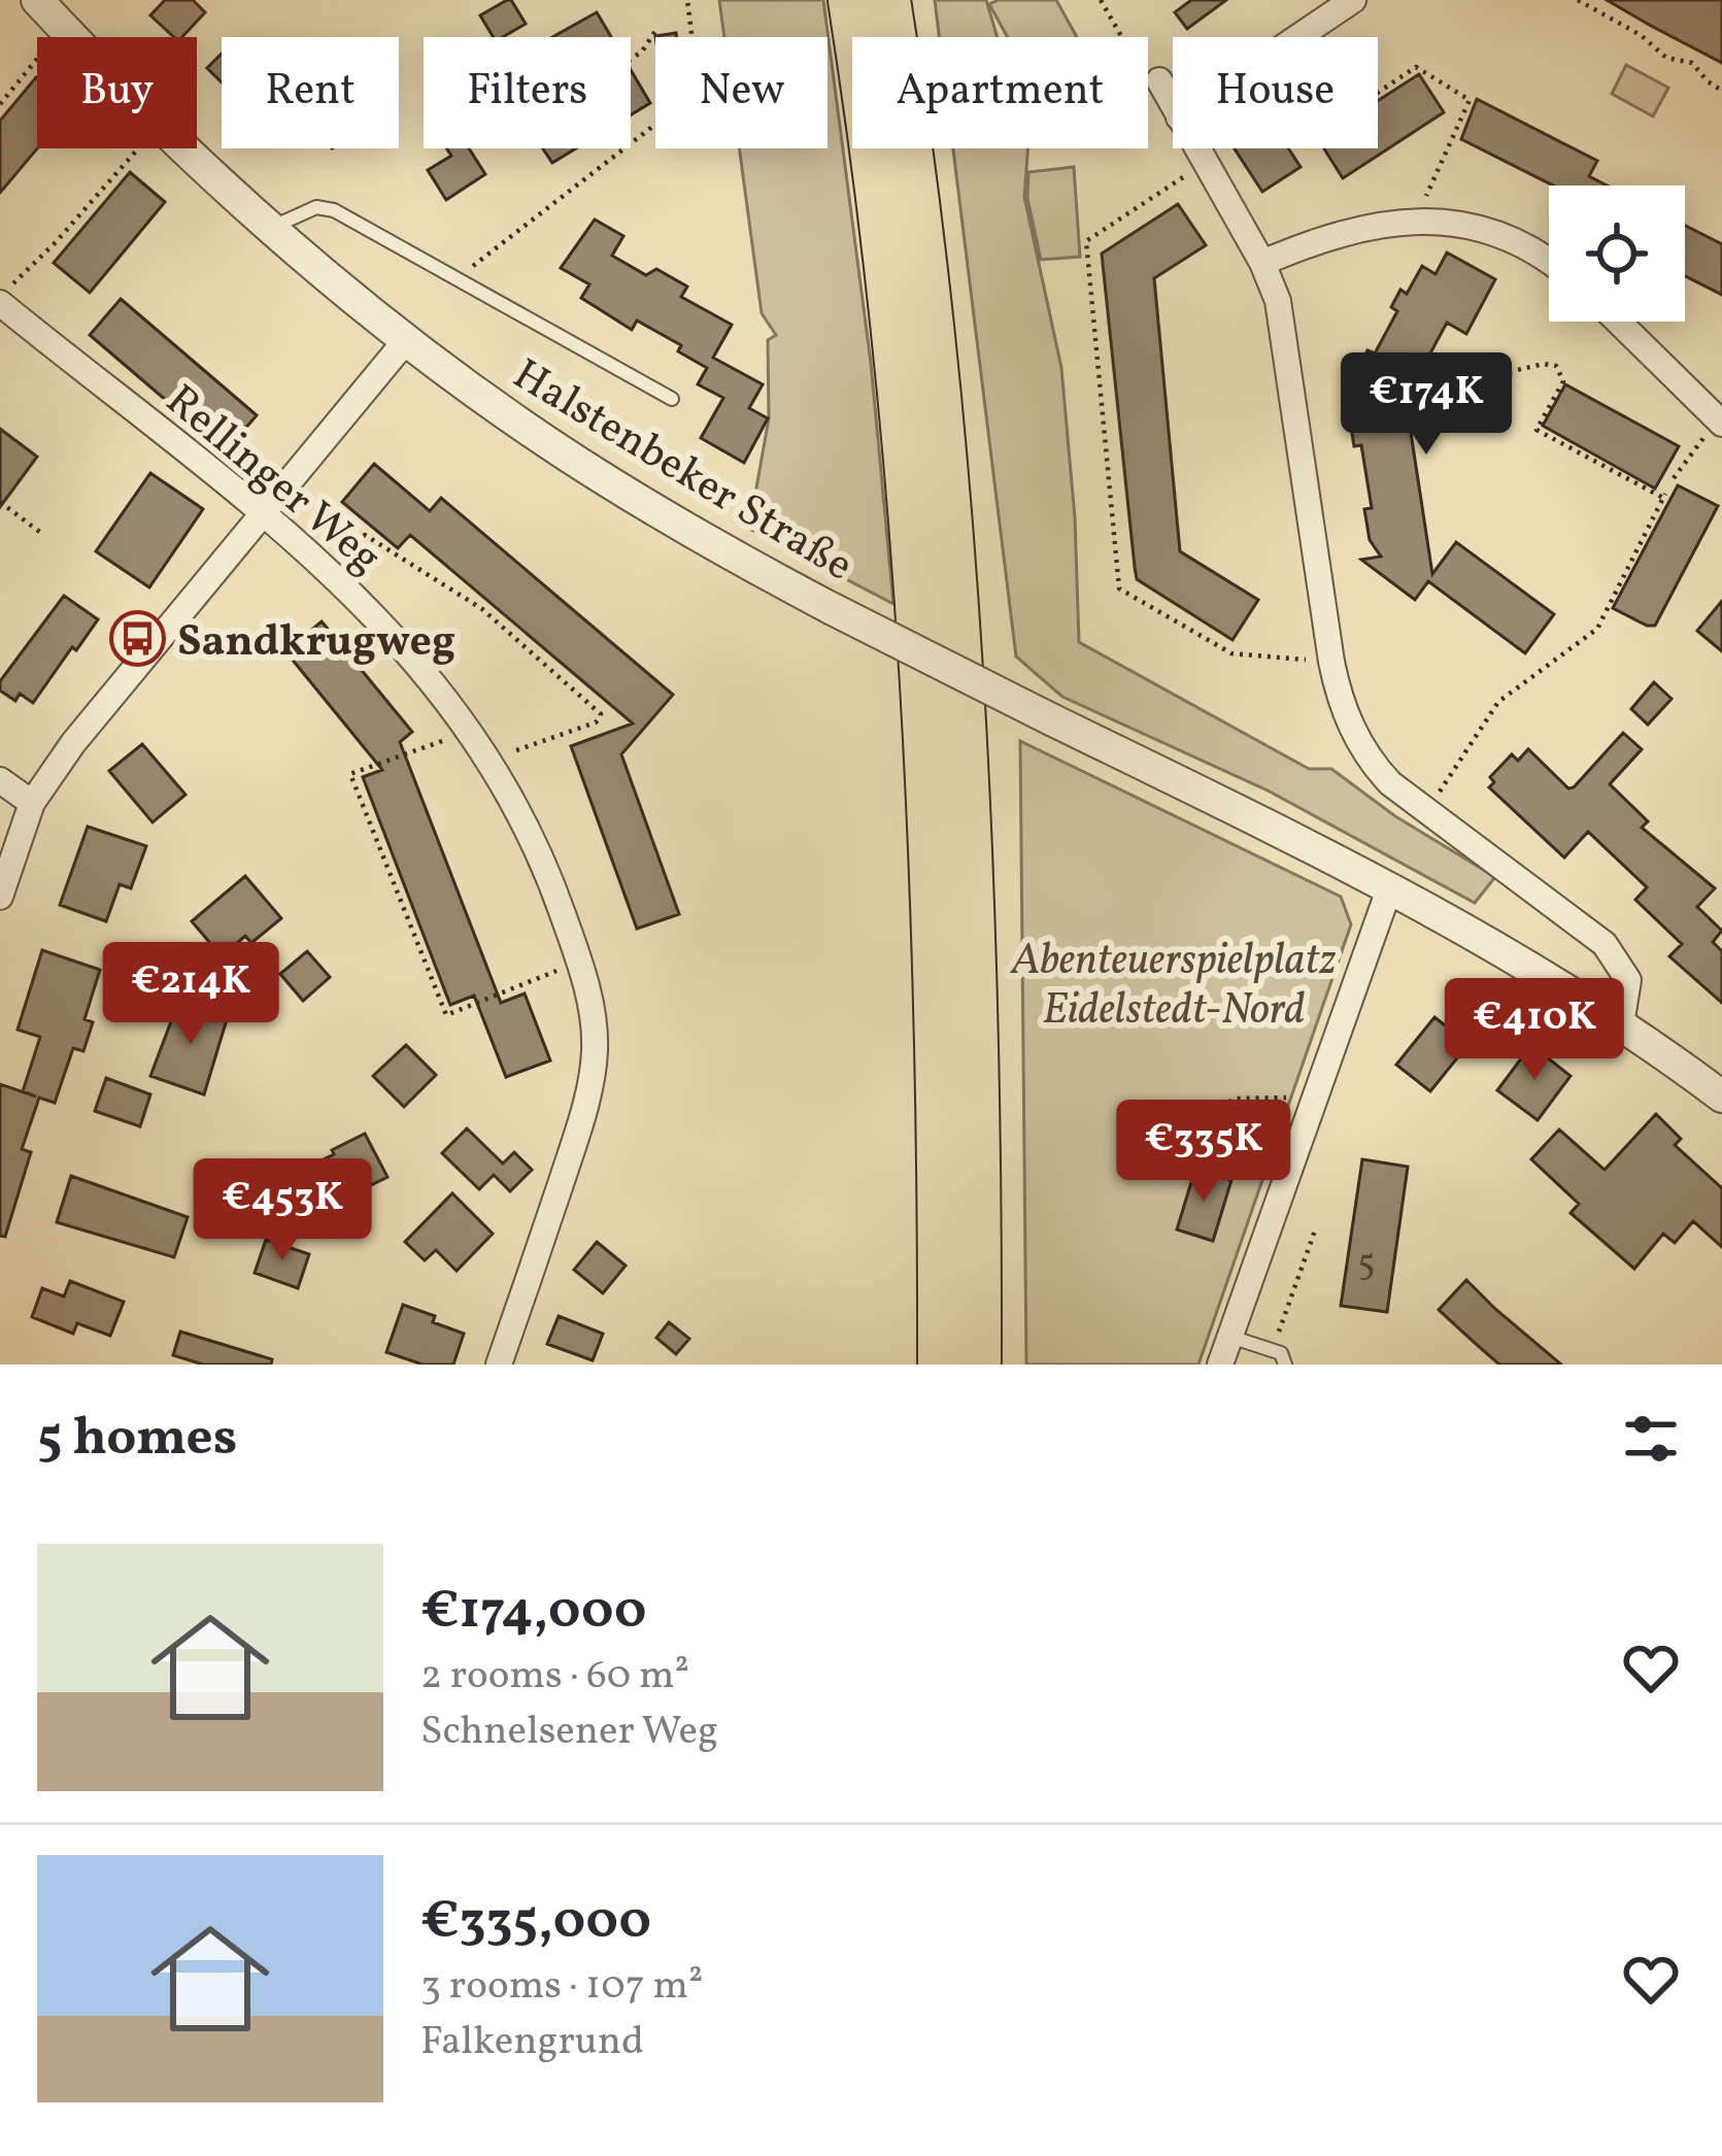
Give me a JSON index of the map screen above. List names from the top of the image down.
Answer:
{
  "streets": {
    "street": ["Halstenbeker Straße", "Rellinger Weg"]
  },
  "parks": ["Abenteuerspielplatz Eidelstedt-Nord"],
  "places": {
    "bus stop": ["Sandkrugweg"]
  },
  "house_numbers": ["5"],
  "page": {
    "chip": [
      "Buy",
      "Rent",
      "Filters",
      "New",
      "Apartment",
      "House"
    ],
    "price": [
      "€174K",
      "€214K",
      "€410K",
      "€335K",
      "€453K"
    ],
    "heading": "5 homes",
    "list": [
      {
        "name": "€174,000",
        "note": "2 rooms · 60 m² · Schnelsener Weg"
      },
      {
        "name": "€335,000",
        "note": "3 rooms · 107 m² · Falkengrund"
      }
    ]
  }
}
